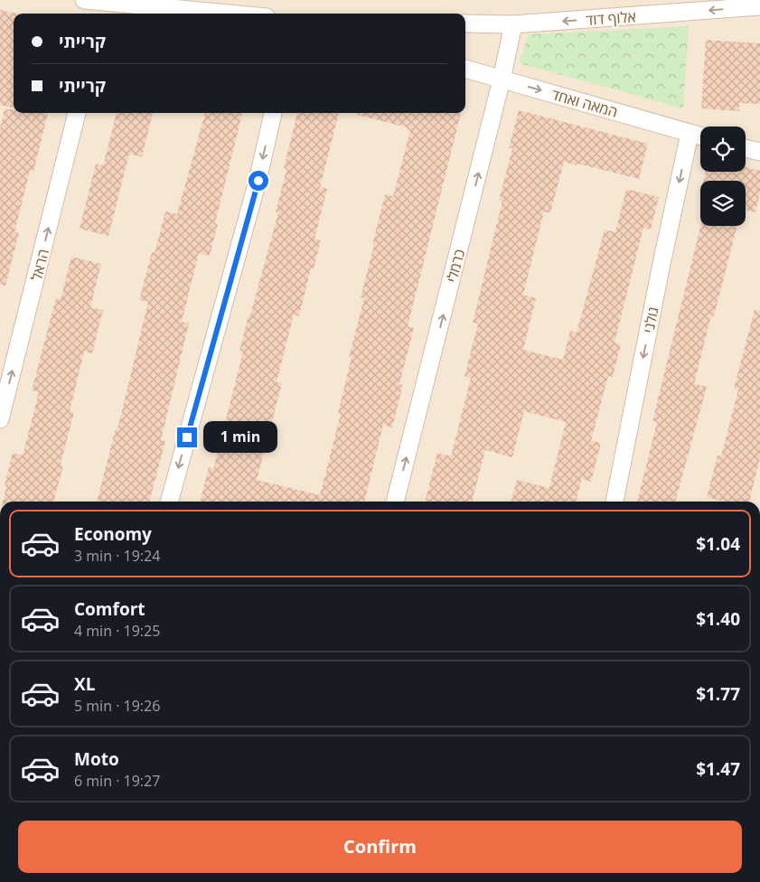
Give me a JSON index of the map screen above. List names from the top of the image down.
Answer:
{
  "streets": {
    "street": [
      "אלוף דוד",
      "המאה ואחד",
      "הראל",
      "כרמלי",
      "גולני"
    ]
  },
  "crossings": [
    ["אלוף דוד", "כרמלי"],
    ["המאה ואחד", "כרמלי"],
    ["המאה ואחד", "גולני"]
  ],
  "one_way": [
    "אלוף דוד",
    "המאה ואחד",
    "הראל",
    "כרמלי",
    "גולני"
  ],
  "page": {
    "banner": ["קרייתי", "קרייתי"],
    "bubble": "1 min",
    "list": [
      {
        "name": "Economy",
        "note": "3 min · 19:24",
        "value": "$1.04"
      },
      {
        "name": "Comfort",
        "note": "4 min · 19:25",
        "value": "$1.40"
      },
      {
        "name": "XL",
        "note": "5 min · 19:26",
        "value": "$1.77"
      },
      {
        "name": "Moto",
        "note": "6 min · 19:27",
        "value": "$1.47"
      }
    ],
    "buttons": "Confirm"
  }
}
